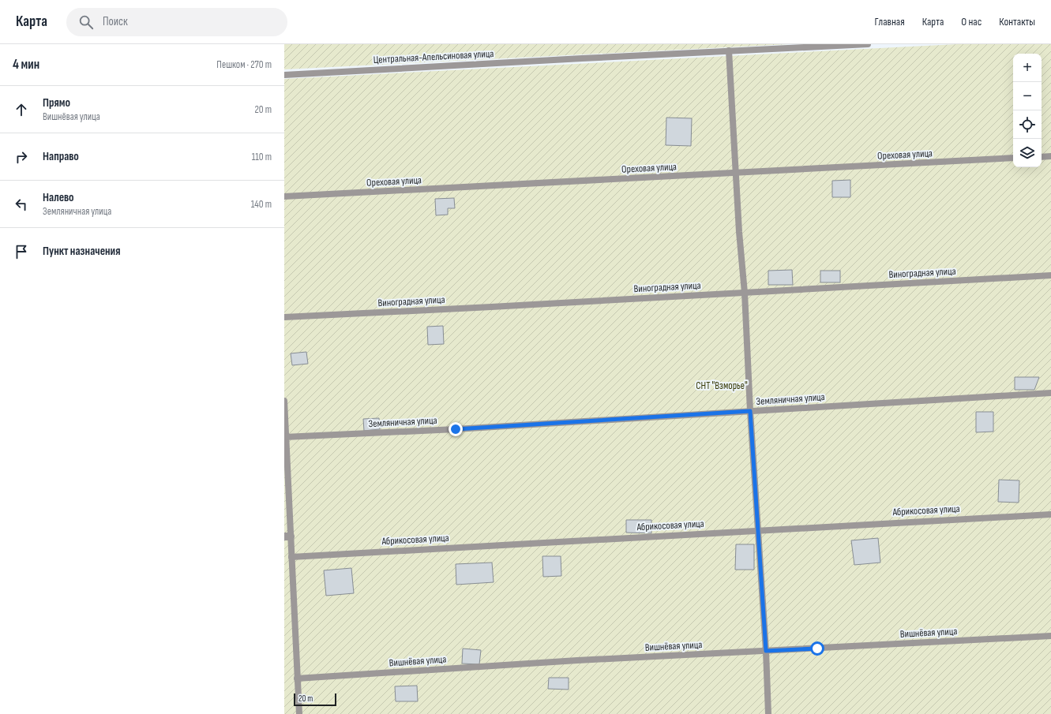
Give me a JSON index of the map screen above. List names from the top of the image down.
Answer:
{
  "streets": {
    "lane": [
      "Центральная-Апельсиновая улица",
      "Ореховая улица",
      "Виноградная улица",
      "Земляничная улица",
      "Абрикосовая улица",
      "Вишнёвая улица"
    ]
  },
  "parks": ["СНТ \"Взморье\""],
  "scale_bar": "20 m",
  "page": {
    "header": "Карта",
    "search": "Поиск",
    "nav": [
      "Главная",
      "Карта",
      "О нас",
      "Контакты"
    ],
    "heading": ["4 мин", "Пешком · 270 m"],
    "map_buttons": ["+", "−"],
    "list": [
      ["Прямо", "Вишнёвая улица", "20 m"],
      ["Направо", "110 m"],
      ["Налево", "Земляничная улица", "140 m"],
      "Пункт назначения"
    ],
    "scale": "20 m"
  }
}
